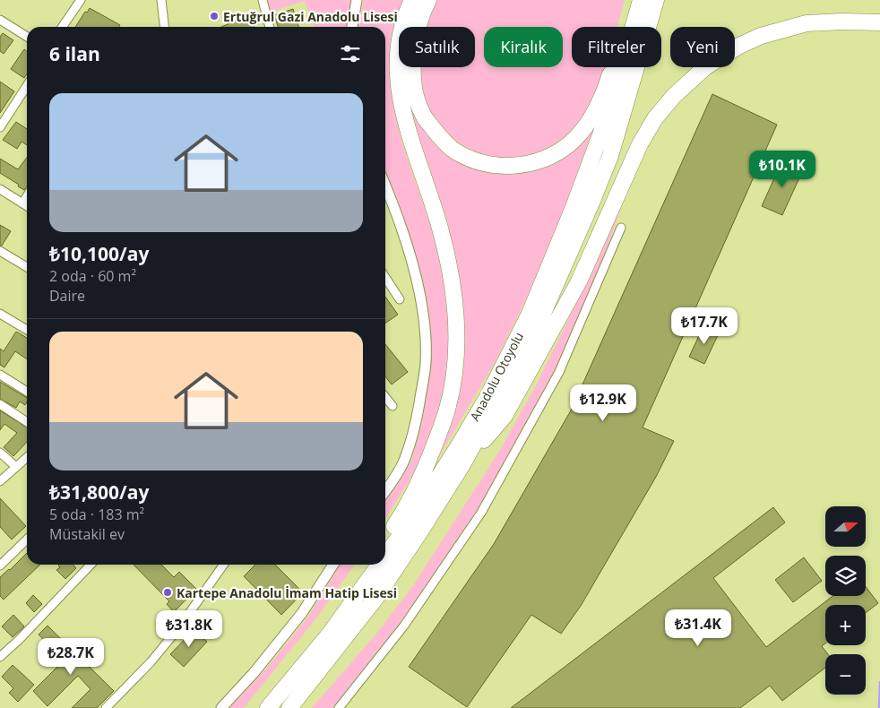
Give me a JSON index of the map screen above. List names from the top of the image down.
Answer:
{
  "streets": {
    "highway": ["Anadolu Otoyolu"]
  },
  "places": ["Ertuğrul Gazi Anadolu Lisesi", "Kartepe Anadolu İmam Hatip Lisesi"],
  "north": "right",
  "page": {
    "chip": [
      "Satılık",
      "Kiralık",
      "Filtreler",
      "Yeni"
    ],
    "heading": "6 ilan",
    "list": [
      {
        "name": "₺10,100/ay",
        "note": "2 oda · 60 m² · Daire"
      },
      {
        "name": "₺31,800/ay",
        "note": "5 oda · 183 m² · Müstakil ev"
      }
    ],
    "price": [
      "₺10.1K",
      "₺17.7K",
      "₺12.9K",
      "₺31.4K",
      "₺31.8K",
      "₺28.7K"
    ],
    "map_buttons": ["+", "−"]
  }
}
